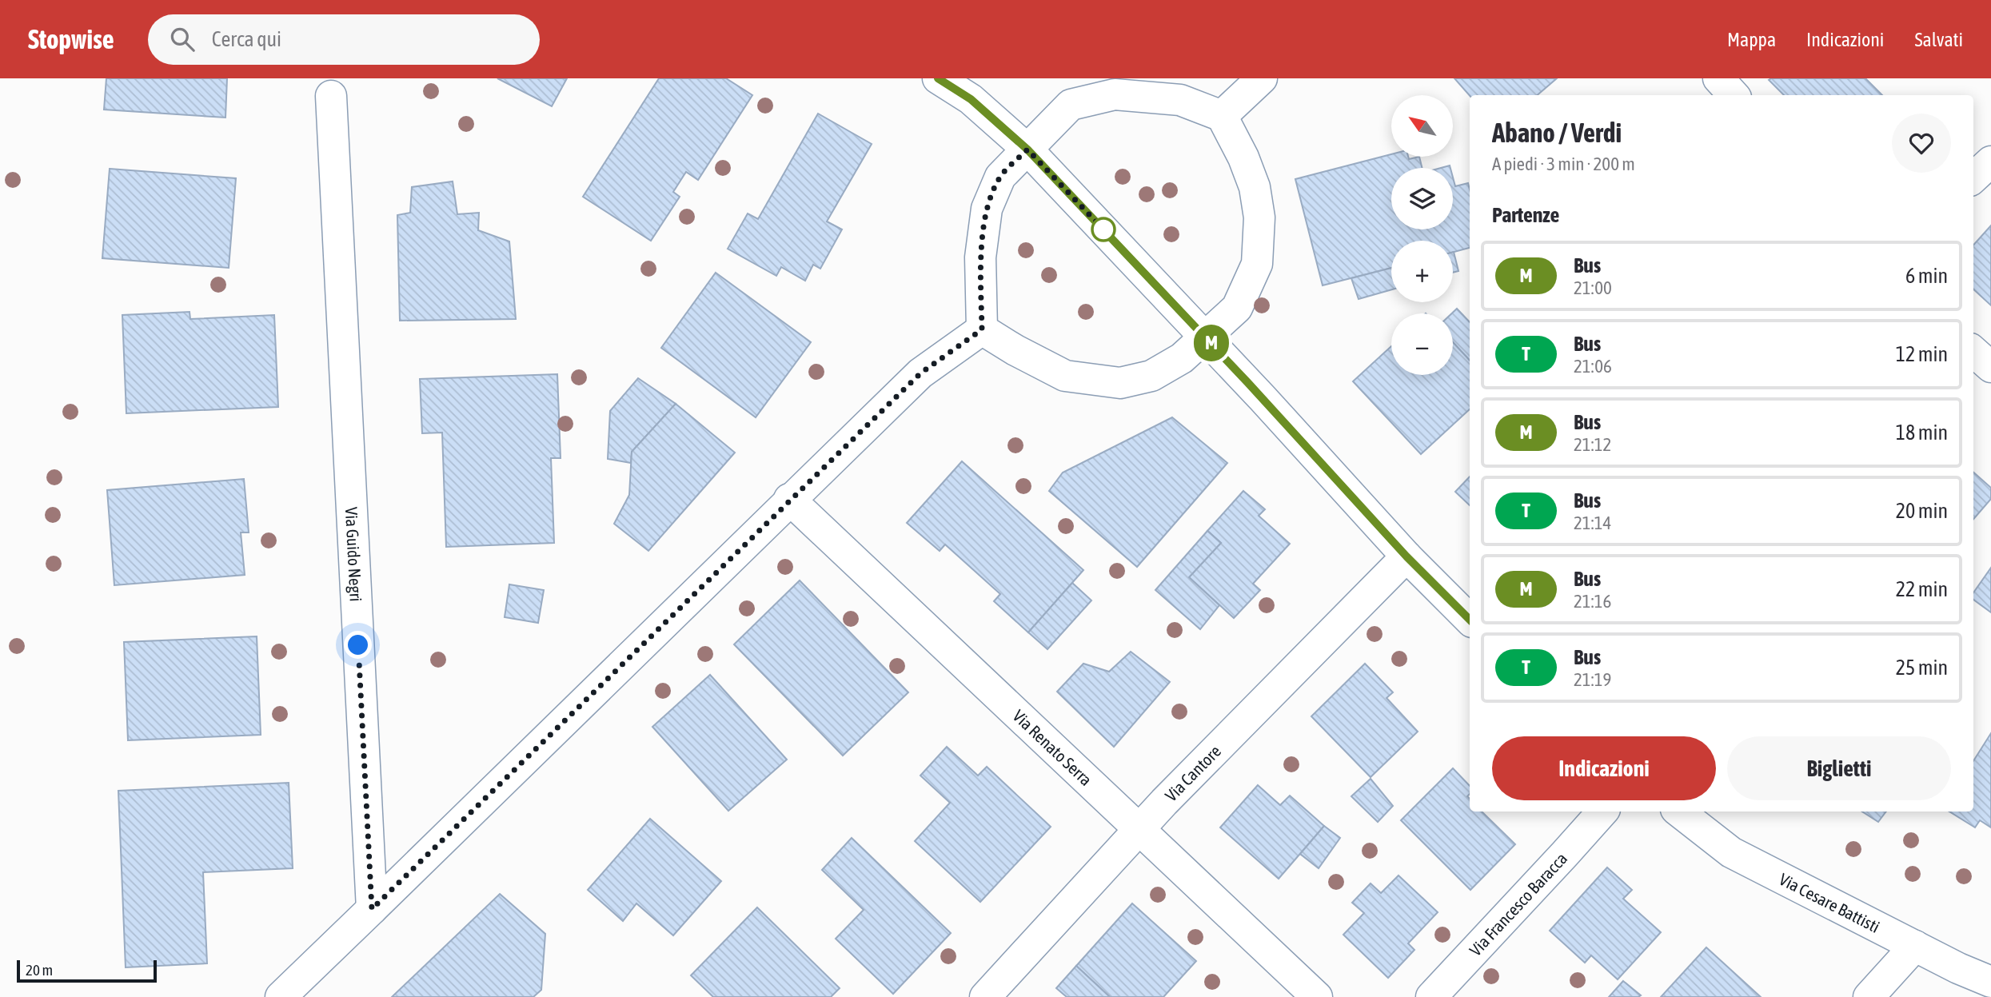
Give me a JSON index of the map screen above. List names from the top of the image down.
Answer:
{
  "streets": {
    "street": [
      "Via Guido Negri",
      "Via Renato Serra",
      "Via Cantore",
      "Via Cesare Battisti",
      "Via Francesco Baracca"
    ]
  },
  "crossings": [
    ["Via Renato Serra", "Via Cantore"]
  ],
  "lines": ["bus line M"],
  "scale_bar": "20 m",
  "north": "top left",
  "page": {
    "header": "Stopwise",
    "search": "Cerca qui",
    "nav": ["Mappa", "Indicazioni", "Salvati"],
    "on_map": "M",
    "map_buttons": ["+", "−"],
    "heading": [
      ["Abano / Verdi", "A piedi · 3 min · 200 m"],
      "Partenze"
    ],
    "list": [
      {
        "mark": "M",
        "name": "Bus",
        "note": "21:00",
        "value": "6 min"
      },
      {
        "mark": "T",
        "name": "Bus",
        "note": "21:06",
        "value": "12 min"
      },
      {
        "mark": "M",
        "name": "Bus",
        "note": "21:12",
        "value": "18 min"
      },
      {
        "mark": "T",
        "name": "Bus",
        "note": "21:14",
        "value": "20 min"
      },
      {
        "mark": "M",
        "name": "Bus",
        "note": "21:16",
        "value": "22 min"
      },
      {
        "mark": "T",
        "name": "Bus",
        "note": "21:19",
        "value": "25 min"
      }
    ],
    "buttons": ["Indicazioni", "Biglietti"],
    "scale": "20 m"
  }
}
